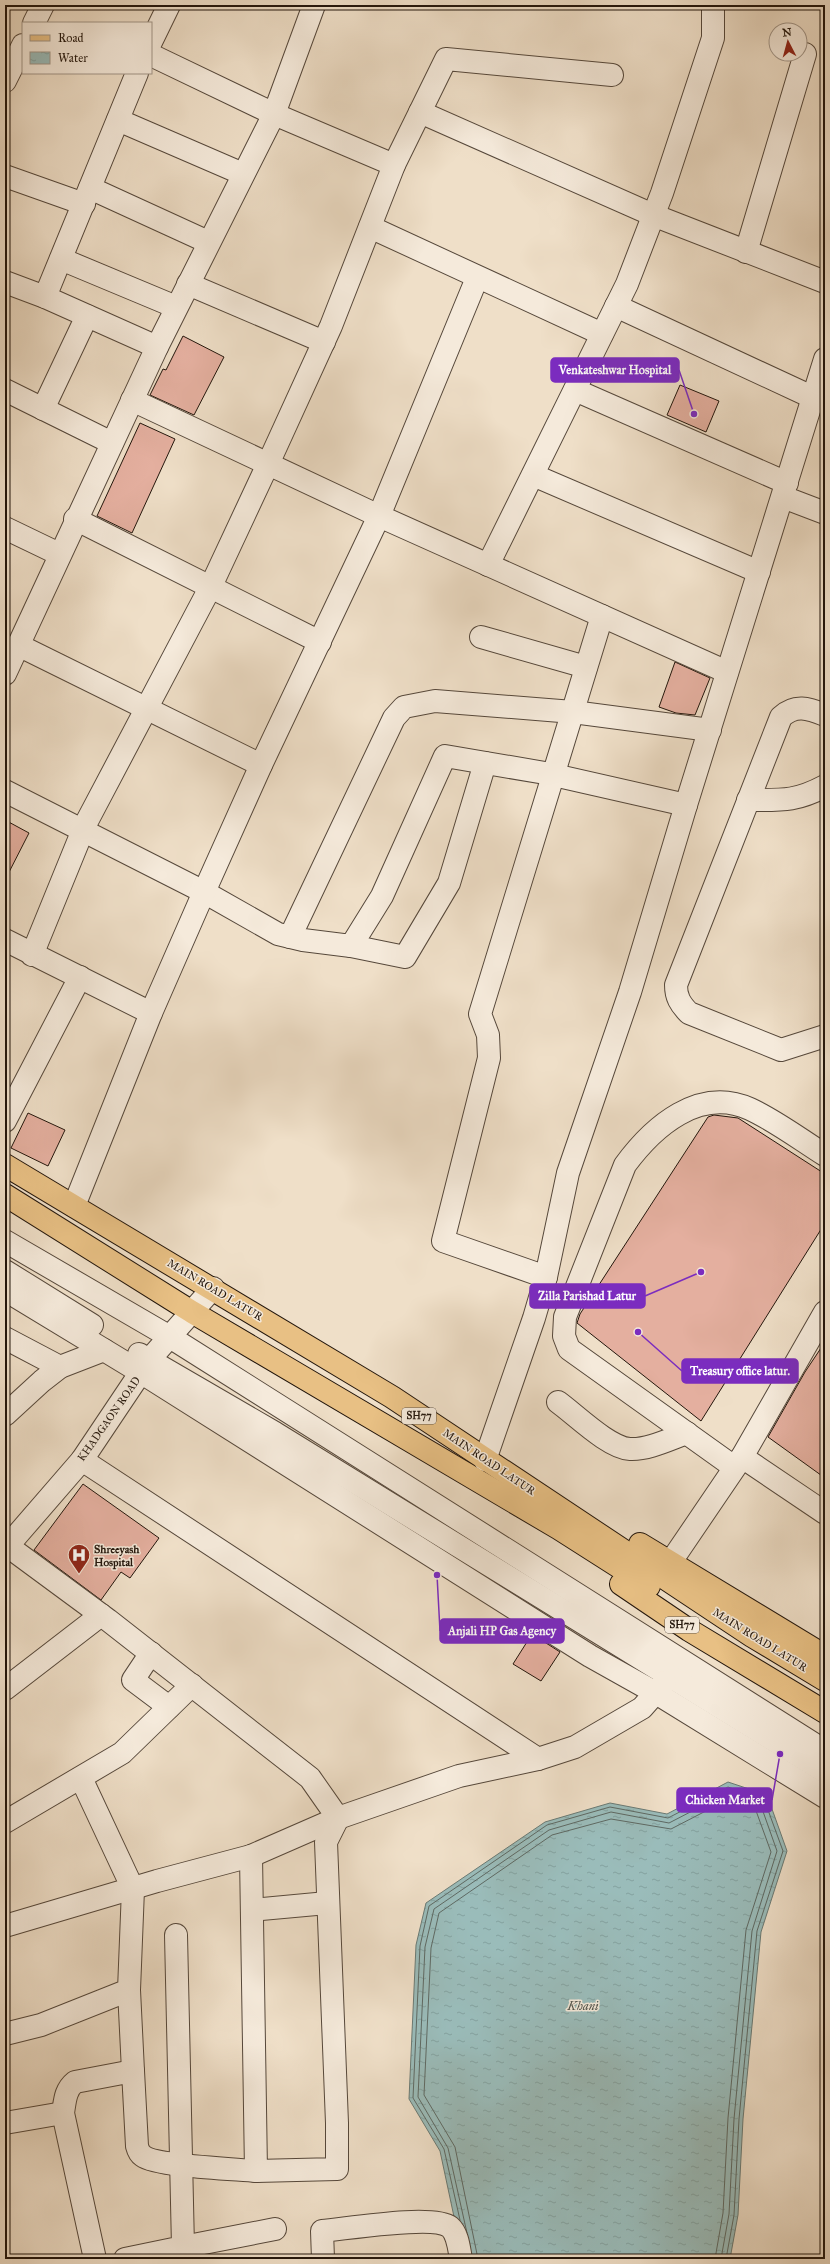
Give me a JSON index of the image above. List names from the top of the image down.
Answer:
{
  "streets": {
    "main road": ["MAIN ROAD LATUR", "SH77"],
    "street": ["KHADGAON ROAD"]
  },
  "crossings": [
    ["MAIN ROAD LATUR", "SH77"],
    ["MAIN ROAD LATUR", "KHADGAON ROAD"]
  ],
  "water": ["Khani"],
  "places": {
    "other": [
      "Venkateshwar Hospital",
      "Zilla Parishad Latur",
      "Treasury office latur.",
      "Anjali HP Gas Agency",
      "Chicken Market"
    ],
    "hospital": ["Shreeyash Hospital"]
  },
  "legend": ["Road", "Water"],
  "north": "top"
}
